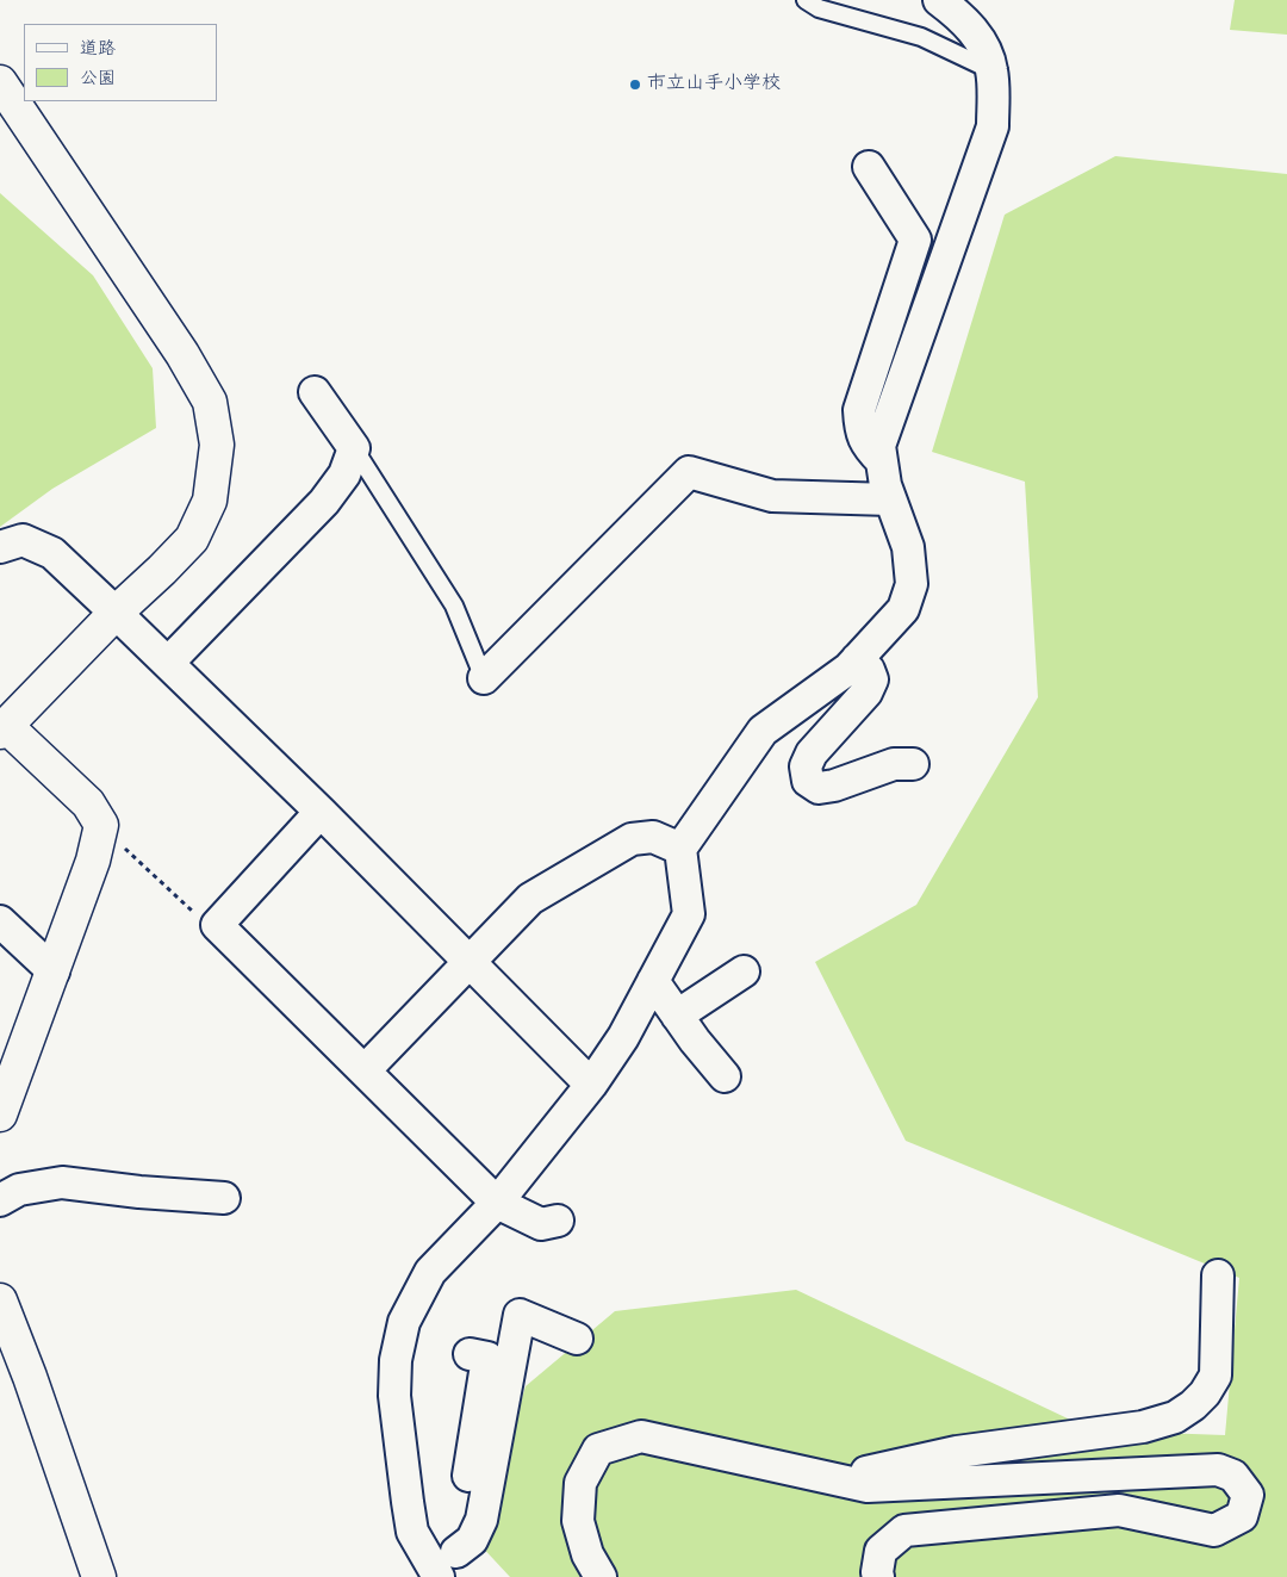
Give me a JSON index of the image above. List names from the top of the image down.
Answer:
{
  "places": ["市立山手小学校"],
  "legend": ["道路", "公園"]
}
